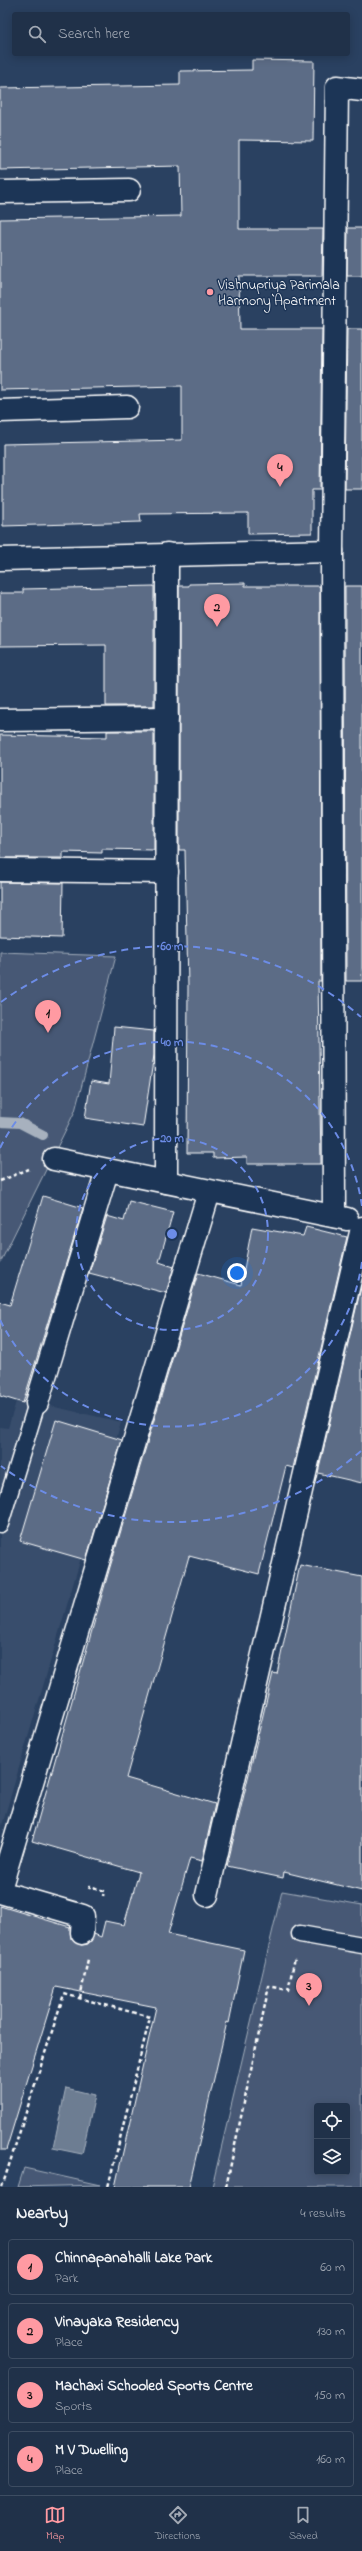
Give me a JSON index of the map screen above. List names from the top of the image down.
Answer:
{
  "places": ["Vishnupriya Parimala Harmony Apartment"],
  "page": {
    "search": "Search here",
    "pins": [
      "4",
      "2",
      "1",
      "3"
    ],
    "heading": ["Nearby", "4 results"],
    "list": [
      {
        "mark": "1",
        "name": "Chinnapanahalli Lake Park",
        "note": "Park",
        "value": "60 m"
      },
      {
        "mark": "2",
        "name": "Vinayaka Residency",
        "note": "Place",
        "value": "130 m"
      },
      {
        "mark": "3",
        "name": "Machaxi Schooled Sports Centre",
        "note": "Sports",
        "value": "150 m"
      },
      {
        "mark": "4",
        "name": "M V Dwelling",
        "note": "Place",
        "value": "160 m"
      }
    ],
    "nav": ["Map", "Directions", "Saved"]
  },
  "rings": ["60 m", "40 m", "20 m"]
}
